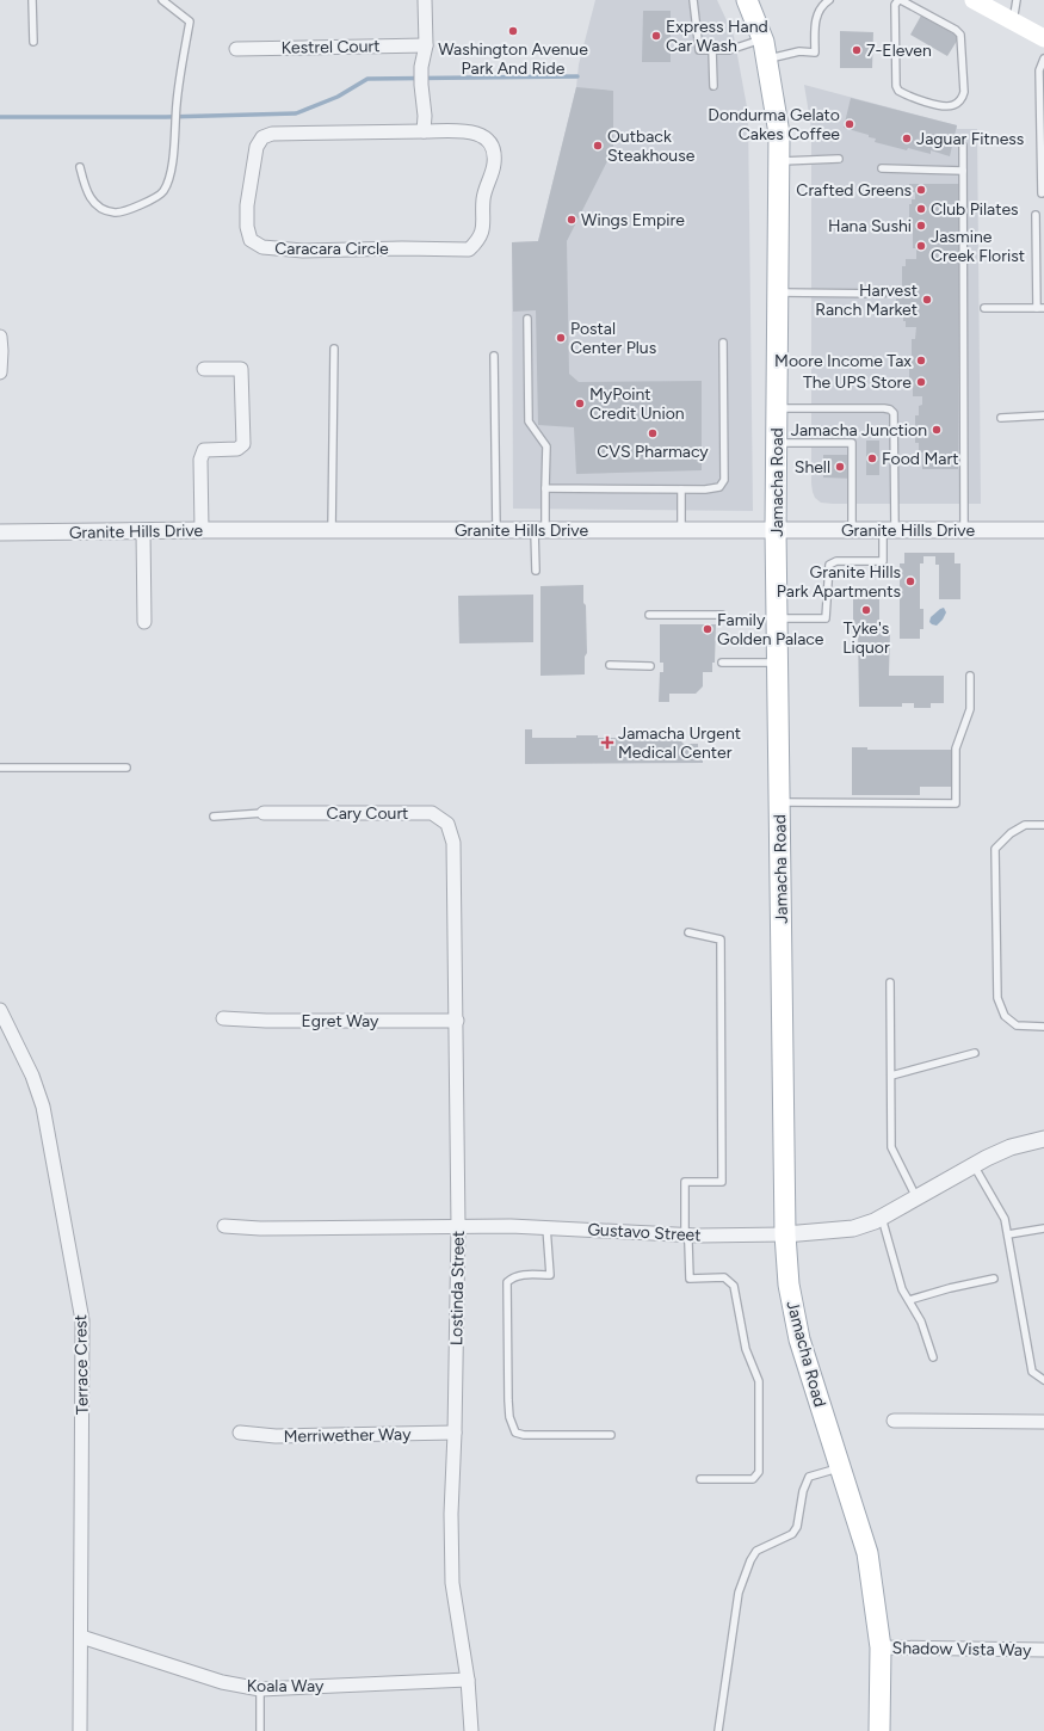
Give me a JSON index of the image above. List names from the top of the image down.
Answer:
{
  "streets": {
    "main road": ["Jamacha Road"],
    "street": [
      "Kestrel Court",
      "Caracara Circle",
      "Granite Hills Drive",
      "Cary Court",
      "Egret Way",
      "Gustavo Street",
      "Lostinda Street",
      "Terrace Crest",
      "Merriwether Way",
      "Shadow Vista Way",
      "Koala Way"
    ]
  },
  "crossings": [
    ["Jamacha Road", "Granite Hills Drive"],
    ["Jamacha Road", "Gustavo Street"],
    ["Jamacha Road", "Shadow Vista Way"],
    ["Cary Court", "Lostinda Street"],
    ["Egret Way", "Lostinda Street"],
    ["Gustavo Street", "Lostinda Street"],
    ["Lostinda Street", "Merriwether Way"],
    ["Lostinda Street", "Koala Way"],
    ["Terrace Crest", "Koala Way"]
  ],
  "places": {
    "other": [
      "Washington Avenue Park And Ride",
      "Express Hand Car Wash",
      "7-Eleven",
      "Dondurma Gelato Cakes Coffee",
      "Jaguar Fitness",
      "Outback Steakhouse",
      "Crafted Greens",
      "Club Pilates",
      "Wings Empire",
      "Hana Sushi",
      "Jasmine Creek Florist",
      "Harvest Ranch Market",
      "Postal Center Plus",
      "Moore Income Tax",
      "The UPS Store",
      "MyPoint Credit Union",
      "Jamacha Junction",
      "CVS Pharmacy",
      "Food Mart",
      "Shell",
      "Granite Hills Park Apartments",
      "Tyke's Liquor",
      "Family Golden Palace"
    ],
    "health": ["Jamacha Urgent Medical Center"]
  }
}
